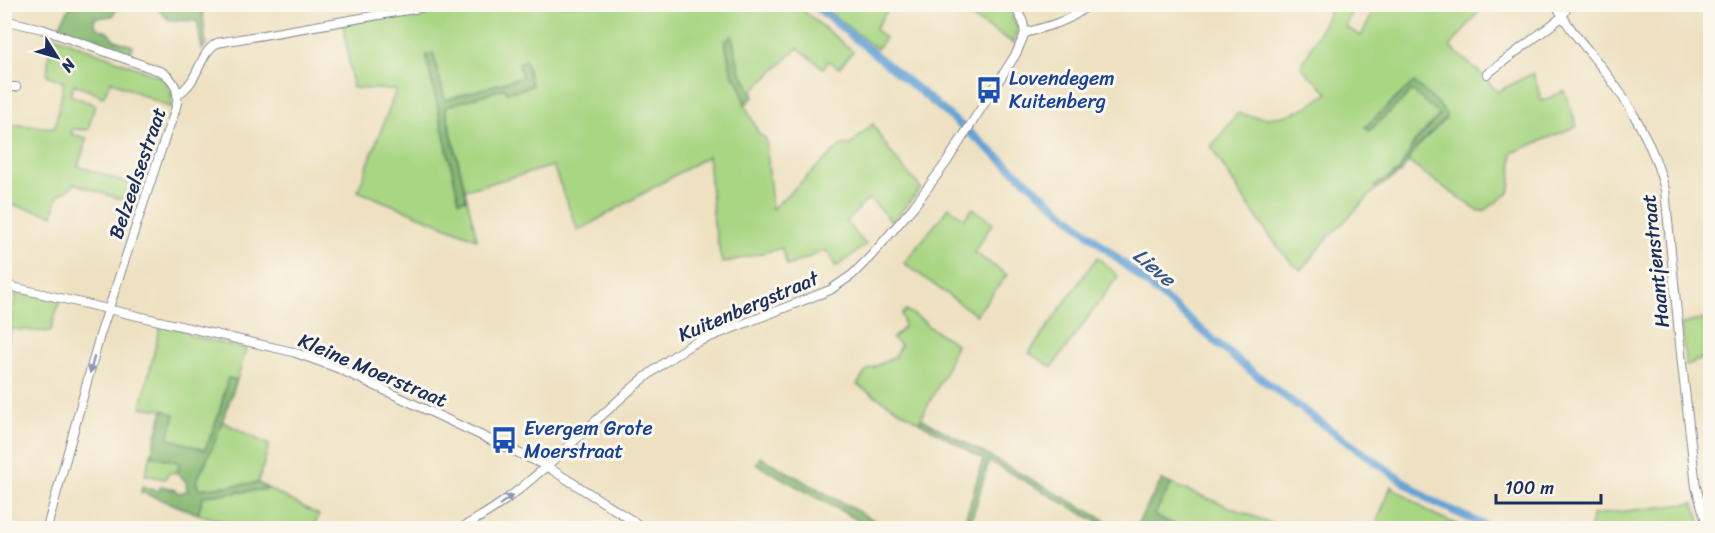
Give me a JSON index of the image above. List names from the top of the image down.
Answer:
{
  "streets": {
    "street": [
      "Belzeelsestraat",
      "Haantjenstraat",
      "Kuitenbergstraat",
      "Kleine Moerstraat"
    ]
  },
  "crossings": [
    ["Belzeelsestraat", "Kleine Moerstraat"],
    ["Kuitenbergstraat", "Kleine Moerstraat"]
  ],
  "water": ["Lieve"],
  "places": {
    "bus stop": ["Lovendegem Kuitenberg", "Evergem Grote Moerstraat"]
  },
  "scale_bar": "100 m",
  "north": "bottom right"
}
